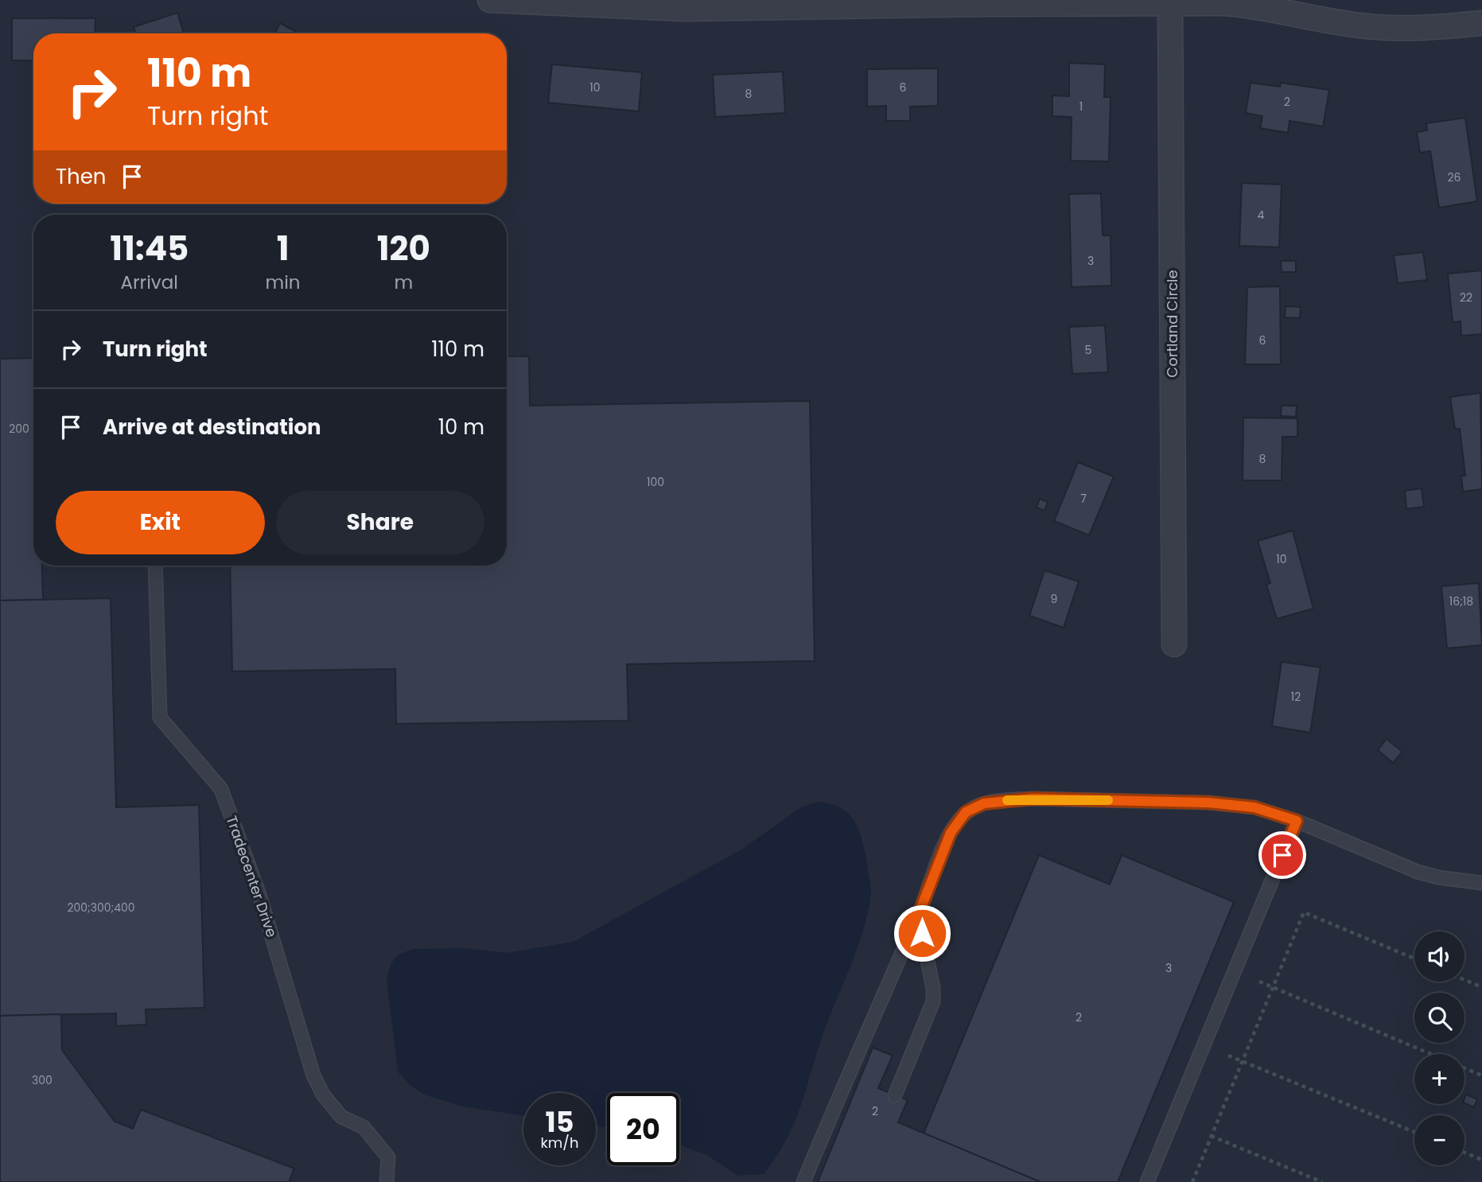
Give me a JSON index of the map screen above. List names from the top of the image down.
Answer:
{
  "streets": {
    "street": ["Cortland Circle"],
    "lane": ["Tradecenter Drive"]
  },
  "house_numbers": [
    "10",
    "6",
    "8",
    "2",
    "1",
    "26",
    "4",
    "3",
    "22",
    "6",
    "5",
    "200",
    "8",
    "100",
    "7",
    "10",
    "9",
    "16;18",
    "12",
    "200;300;400",
    "3",
    "2",
    "300",
    "2"
  ],
  "page": {
    "turn": ["110 m", "Turn right"],
    "then": "Then",
    "eta": [
      "11:45",
      "Arrival",
      "1",
      "min",
      "120",
      "m"
    ],
    "list": [
      {
        "name": "Turn right",
        "value": "110 m"
      },
      {
        "name": "Arrive at destination",
        "value": "10 m"
      }
    ],
    "buttons": ["Exit", "Share"],
    "map_buttons": ["+", "−"],
    "speed": "15 km/h",
    "limit": "20"
  }
}
